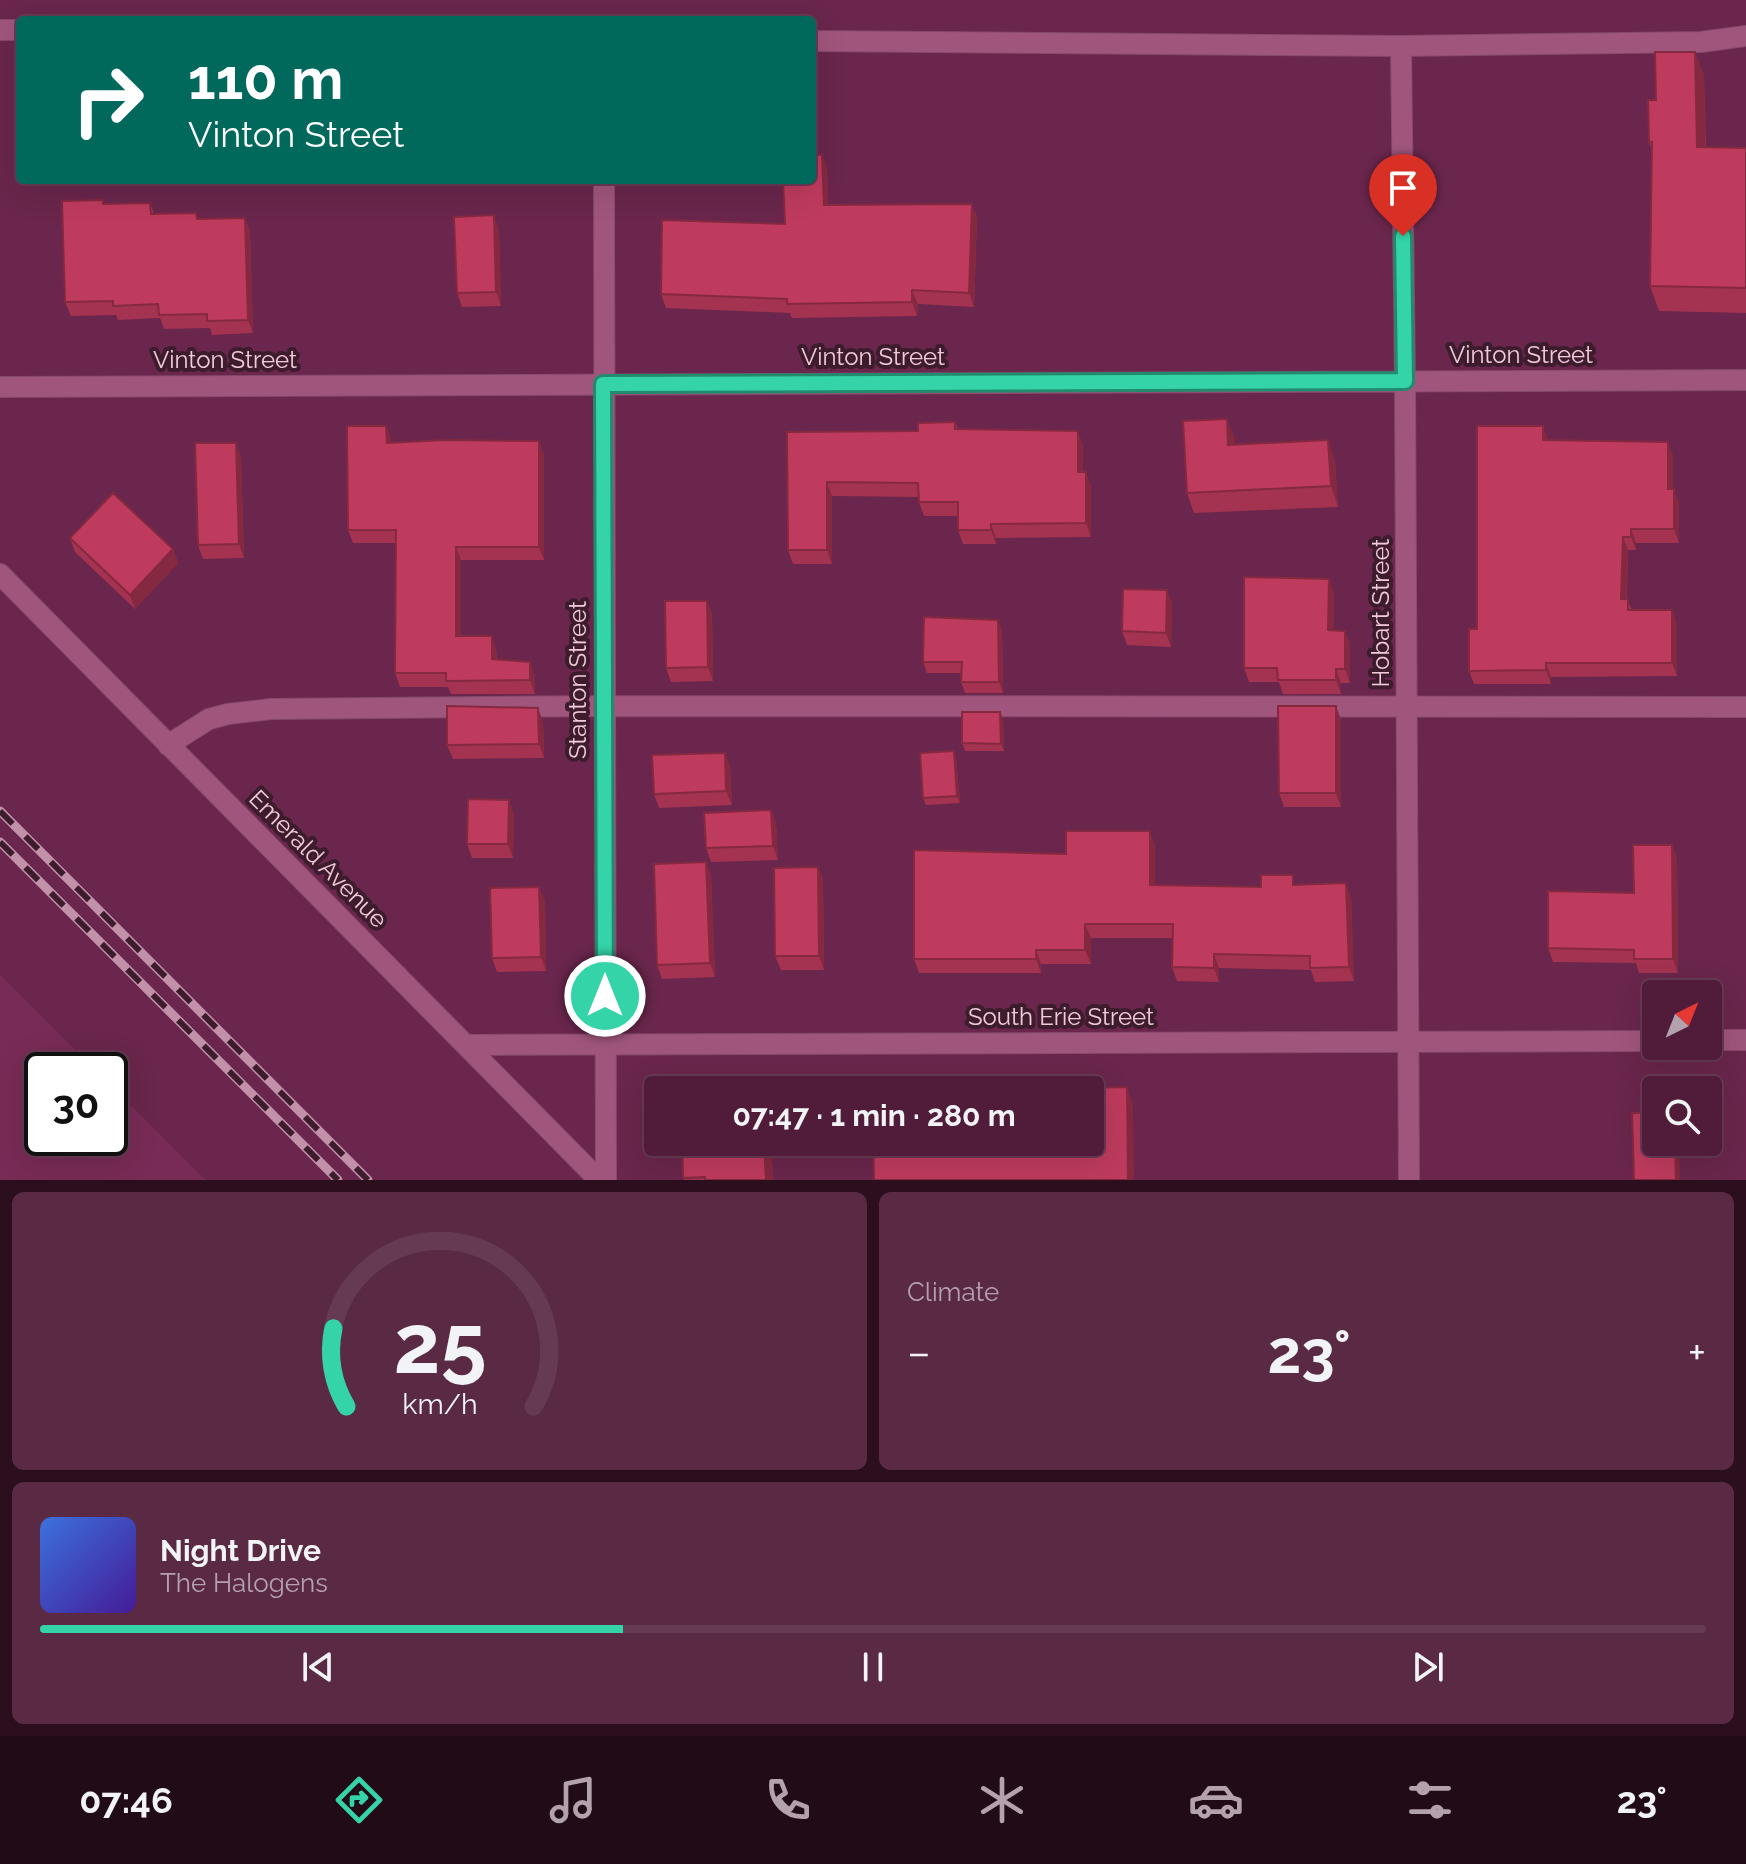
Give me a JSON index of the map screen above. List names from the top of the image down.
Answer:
{
  "streets": {
    "street": [
      "Vinton Street",
      "Hobart Street",
      "Stanton Street",
      "Emerald Avenue",
      "South Erie Street"
    ]
  },
  "crossings": [
    ["Vinton Street", "Hobart Street"],
    ["Vinton Street", "Stanton Street"],
    ["Hobart Street", "South Erie Street"],
    ["Stanton Street", "South Erie Street"],
    ["Emerald Avenue", "South Erie Street"]
  ],
  "north": "top right",
  "page": {
    "turn": ["110 m", "Vinton Street"],
    "limit": "30",
    "trip": "07:47 · 1 min · 280 m",
    "tile": "Climate",
    "heat": ["−", "23°", "+"],
    "song": ["Night Drive", "The Halogens"],
    "tabs": ["07:46", "23°"],
    "gauge": ["25", "km/h"]
  }
}
